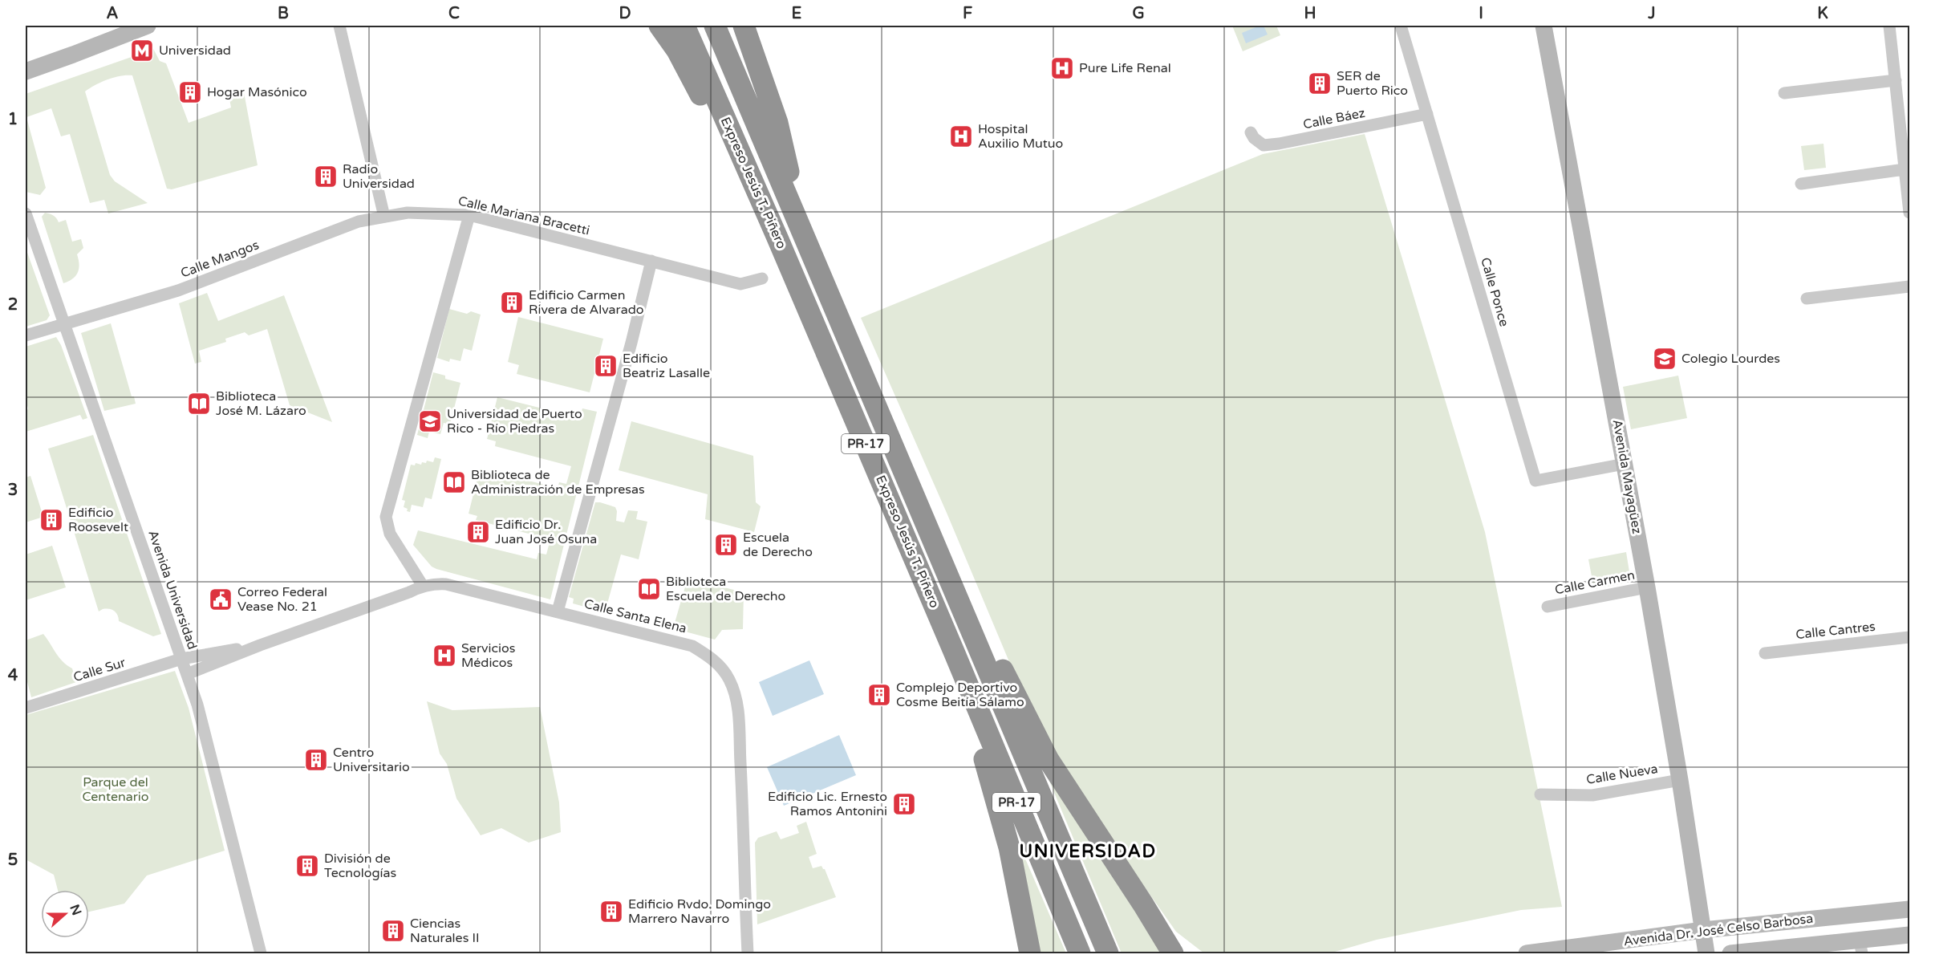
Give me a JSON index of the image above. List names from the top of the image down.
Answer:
{
  "streets": {
    "highway": ["Expreso Jesús T. Piñero", "PR-17"],
    "street": [
      "Calle Báez",
      "Calle Mariana Bracetti",
      "Calle Mangos",
      "Calle Ponce",
      "Avenida Mayagüez",
      "Calle Carmen",
      "Avenida Universidad",
      "Calle Santa Elena",
      "Calle Cantres",
      "Calle Sur",
      "Calle Nueva",
      "Avenida Dr. José Celso Barbosa"
    ]
  },
  "crossings": [
    ["Calle Báez", "Calle Ponce"],
    ["Calle Mariana Bracetti", "Calle Mangos"],
    ["Calle Mangos", "Avenida Universidad"],
    ["Calle Ponce", "Avenida Mayagüez"],
    ["Avenida Mayagüez", "Calle Carmen"],
    ["Avenida Mayagüez", "Calle Nueva"],
    ["Avenida Mayagüez", "Avenida Dr. José Celso Barbosa"],
    ["Avenida Universidad", "Calle Santa Elena"],
    ["Avenida Universidad", "Calle Sur"],
    ["Calle Santa Elena", "Calle Sur"]
  ],
  "districts": ["UNIVERSIDAD"],
  "parks": ["Parque del Centenario"],
  "places": {
    "metro station": ["Universidad"],
    "hospital": ["Pure Life Renal", "Hospital Auxilio Mutuo", "Servicios Médicos"],
    "building": [
      "SER de Puerto Rico",
      "Hogar Masónico",
      "Radio Universidad",
      "Edificio Carmen Rivera de Alvarado",
      "Edificio Beatriz Lasalle",
      "Edificio Roosevelt",
      "Edificio Dr. Juan José Osuna",
      "Escuela de Derecho",
      "Complejo Deportivo Cosme Beitía Sálamo",
      "Centro Universitario",
      "Edificio Lic. Ernesto Ramos Antonini",
      "División de Tecnologías",
      "Edificio Rvdo. Domingo Marrero Navarro",
      "Ciencias Naturales II"
    ],
    "school or university": ["Colegio Lourdes", "Universidad de Puerto Rico - Río Piedras"],
    "library": ["Biblioteca José M. Lázaro", "Biblioteca de Administración de Empresas", "Biblioteca Escuela de Derecho"],
    "public building": ["Correo Federal Vease No. 21"]
  },
  "north": "right",
  "grid": {
    "columns": [
      "A",
      "B",
      "C",
      "D",
      "E",
      "F",
      "G",
      "H",
      "I",
      "J",
      "K"
    ],
    "rows": [
      "1",
      "2",
      "3",
      "4",
      "5"
    ]
  }
}
